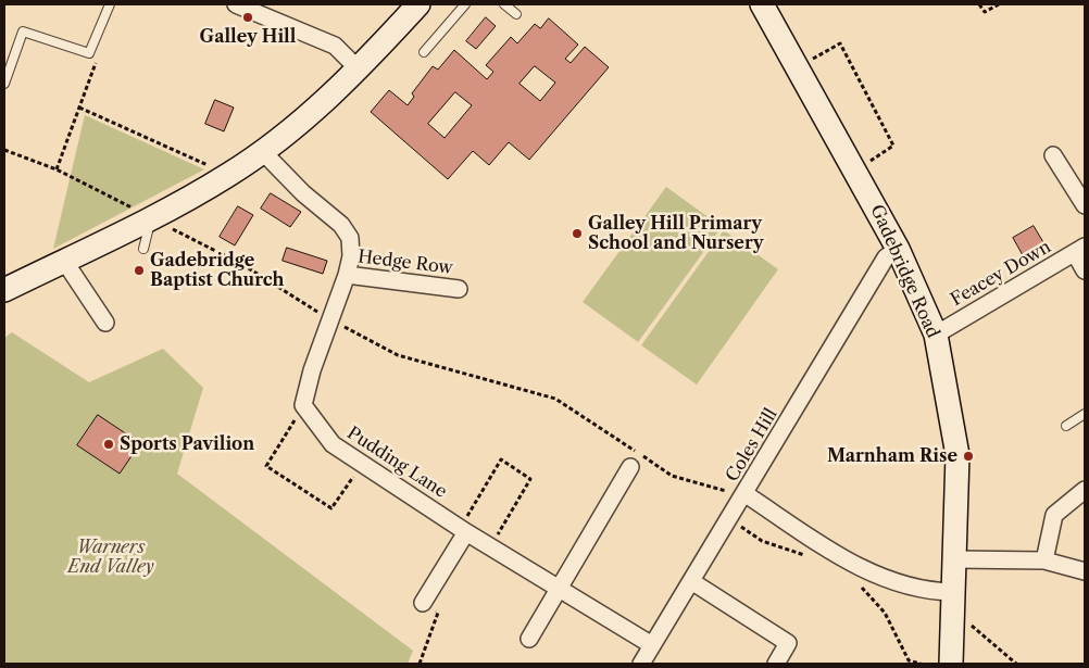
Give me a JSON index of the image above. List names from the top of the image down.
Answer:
{
  "streets": {
    "street": [
      "Hedge Row",
      "Gadebridge Road",
      "Feacey Down",
      "Coles Hill",
      "Pudding Lane"
    ]
  },
  "crossings": [
    ["Gadebridge Road", "Feacey Down"],
    ["Gadebridge Road", "Coles Hill"],
    ["Coles Hill", "Pudding Lane"]
  ],
  "parks": ["Warners End Valley"],
  "places": [
    "Galley Hill",
    "Galley Hill Primary School and Nursery",
    "Gadebridge Baptist Church",
    "Sports Pavilion",
    "Marnham Rise"
  ]
}
